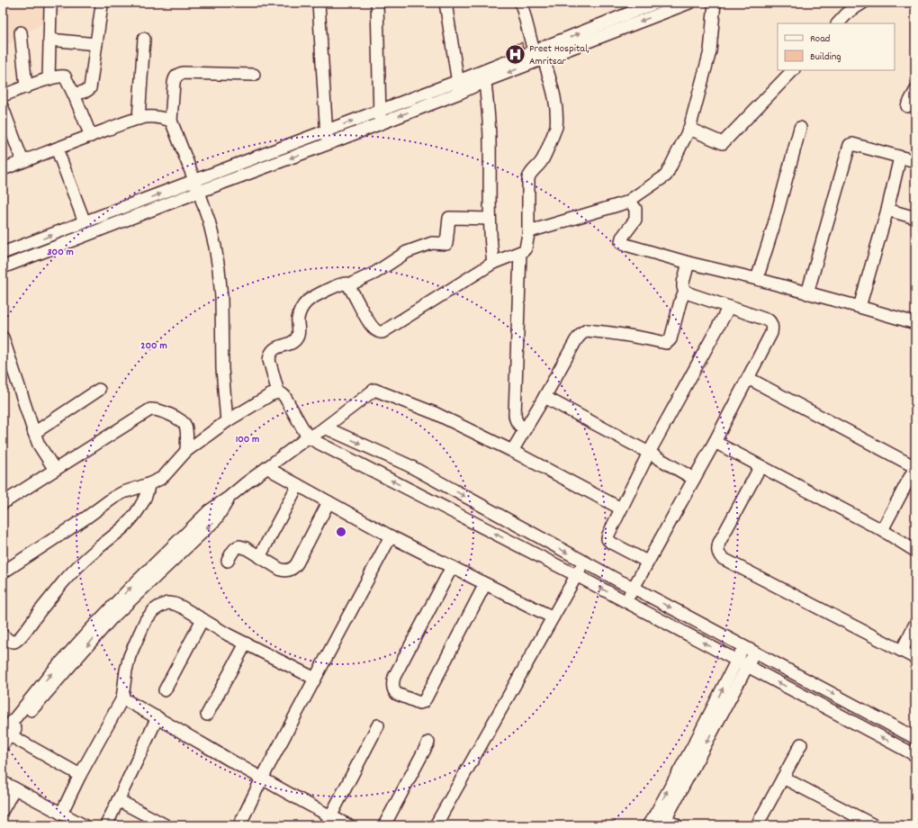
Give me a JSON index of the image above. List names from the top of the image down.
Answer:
{
  "places": {
    "hospital": ["Preet Hospital, Amritsar"]
  },
  "legend": ["Road", "Building"],
  "rings": ["300 m", "200 m", "100 m"]
}
